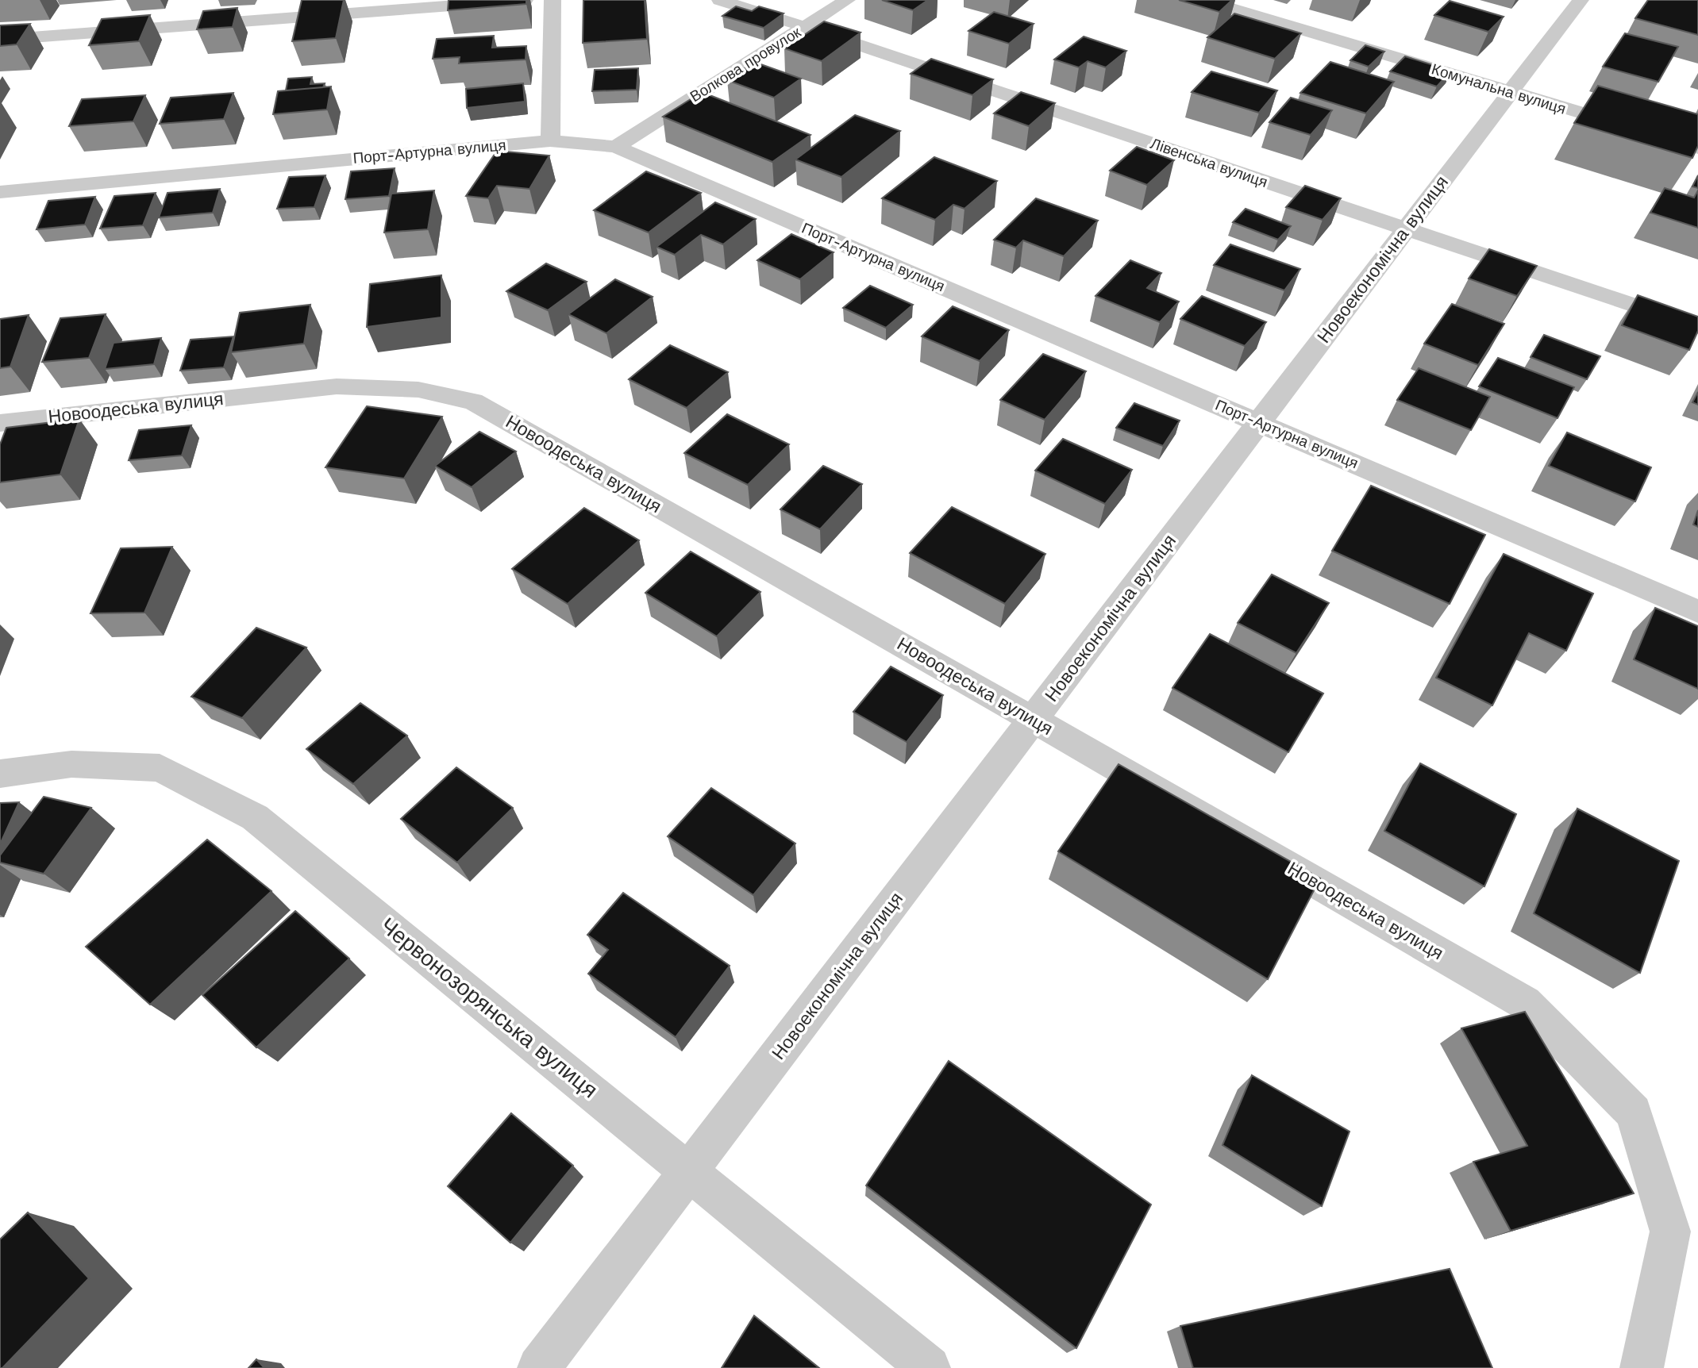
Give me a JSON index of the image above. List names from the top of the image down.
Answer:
{
  "streets": {
    "street": [
      "Волкова провулок",
      "Комунальна вулиця",
      "Порт-Артурна вулиця",
      "Лівенська вулиця",
      "Новоекономічна вулиця",
      "Новоодеська вулиця",
      "Червонозорянська вулиця"
    ]
  },
  "crossings": [
    ["Волкова провулок", "Порт-Артурна вулиця"],
    ["Волкова провулок", "Лівенська вулиця"],
    ["Комунальна вулиця", "Новоекономічна вулиця"],
    ["Порт-Артурна вулиця", "Новоекономічна вулиця"],
    ["Лівенська вулиця", "Новоекономічна вулиця"],
    ["Новоекономічна вулиця", "Новоодеська вулиця"],
    ["Новоекономічна вулиця", "Червонозорянська вулиця"]
  ]
}
